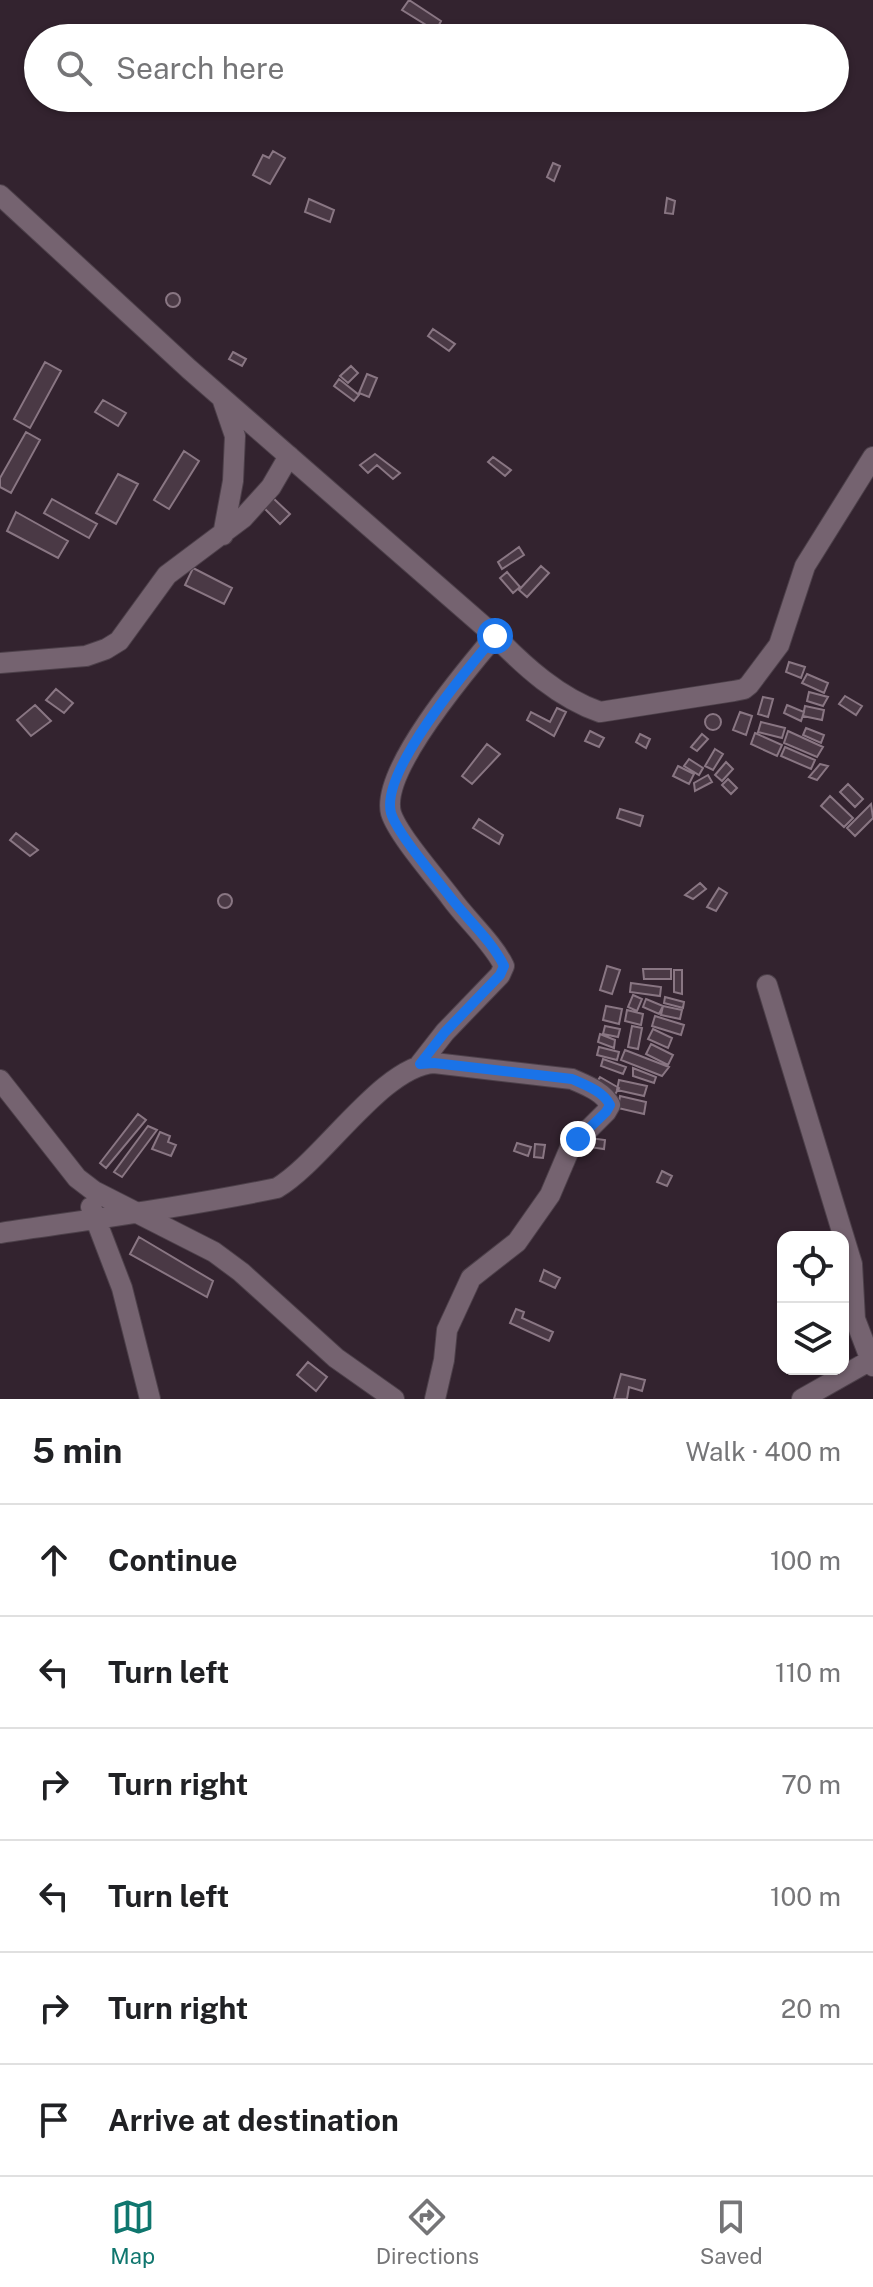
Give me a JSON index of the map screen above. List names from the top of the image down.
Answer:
{
  "page": {
    "search": "Search here",
    "heading": ["5 min", "Walk · 400 m"],
    "list": [
      ["Continue", "100 m"],
      ["Turn left", "110 m"],
      ["Turn right", "70 m"],
      ["Turn left", "100 m"],
      ["Turn right", "20 m"],
      "Arrive at destination"
    ],
    "nav": ["Map", "Directions", "Saved"]
  }
}
